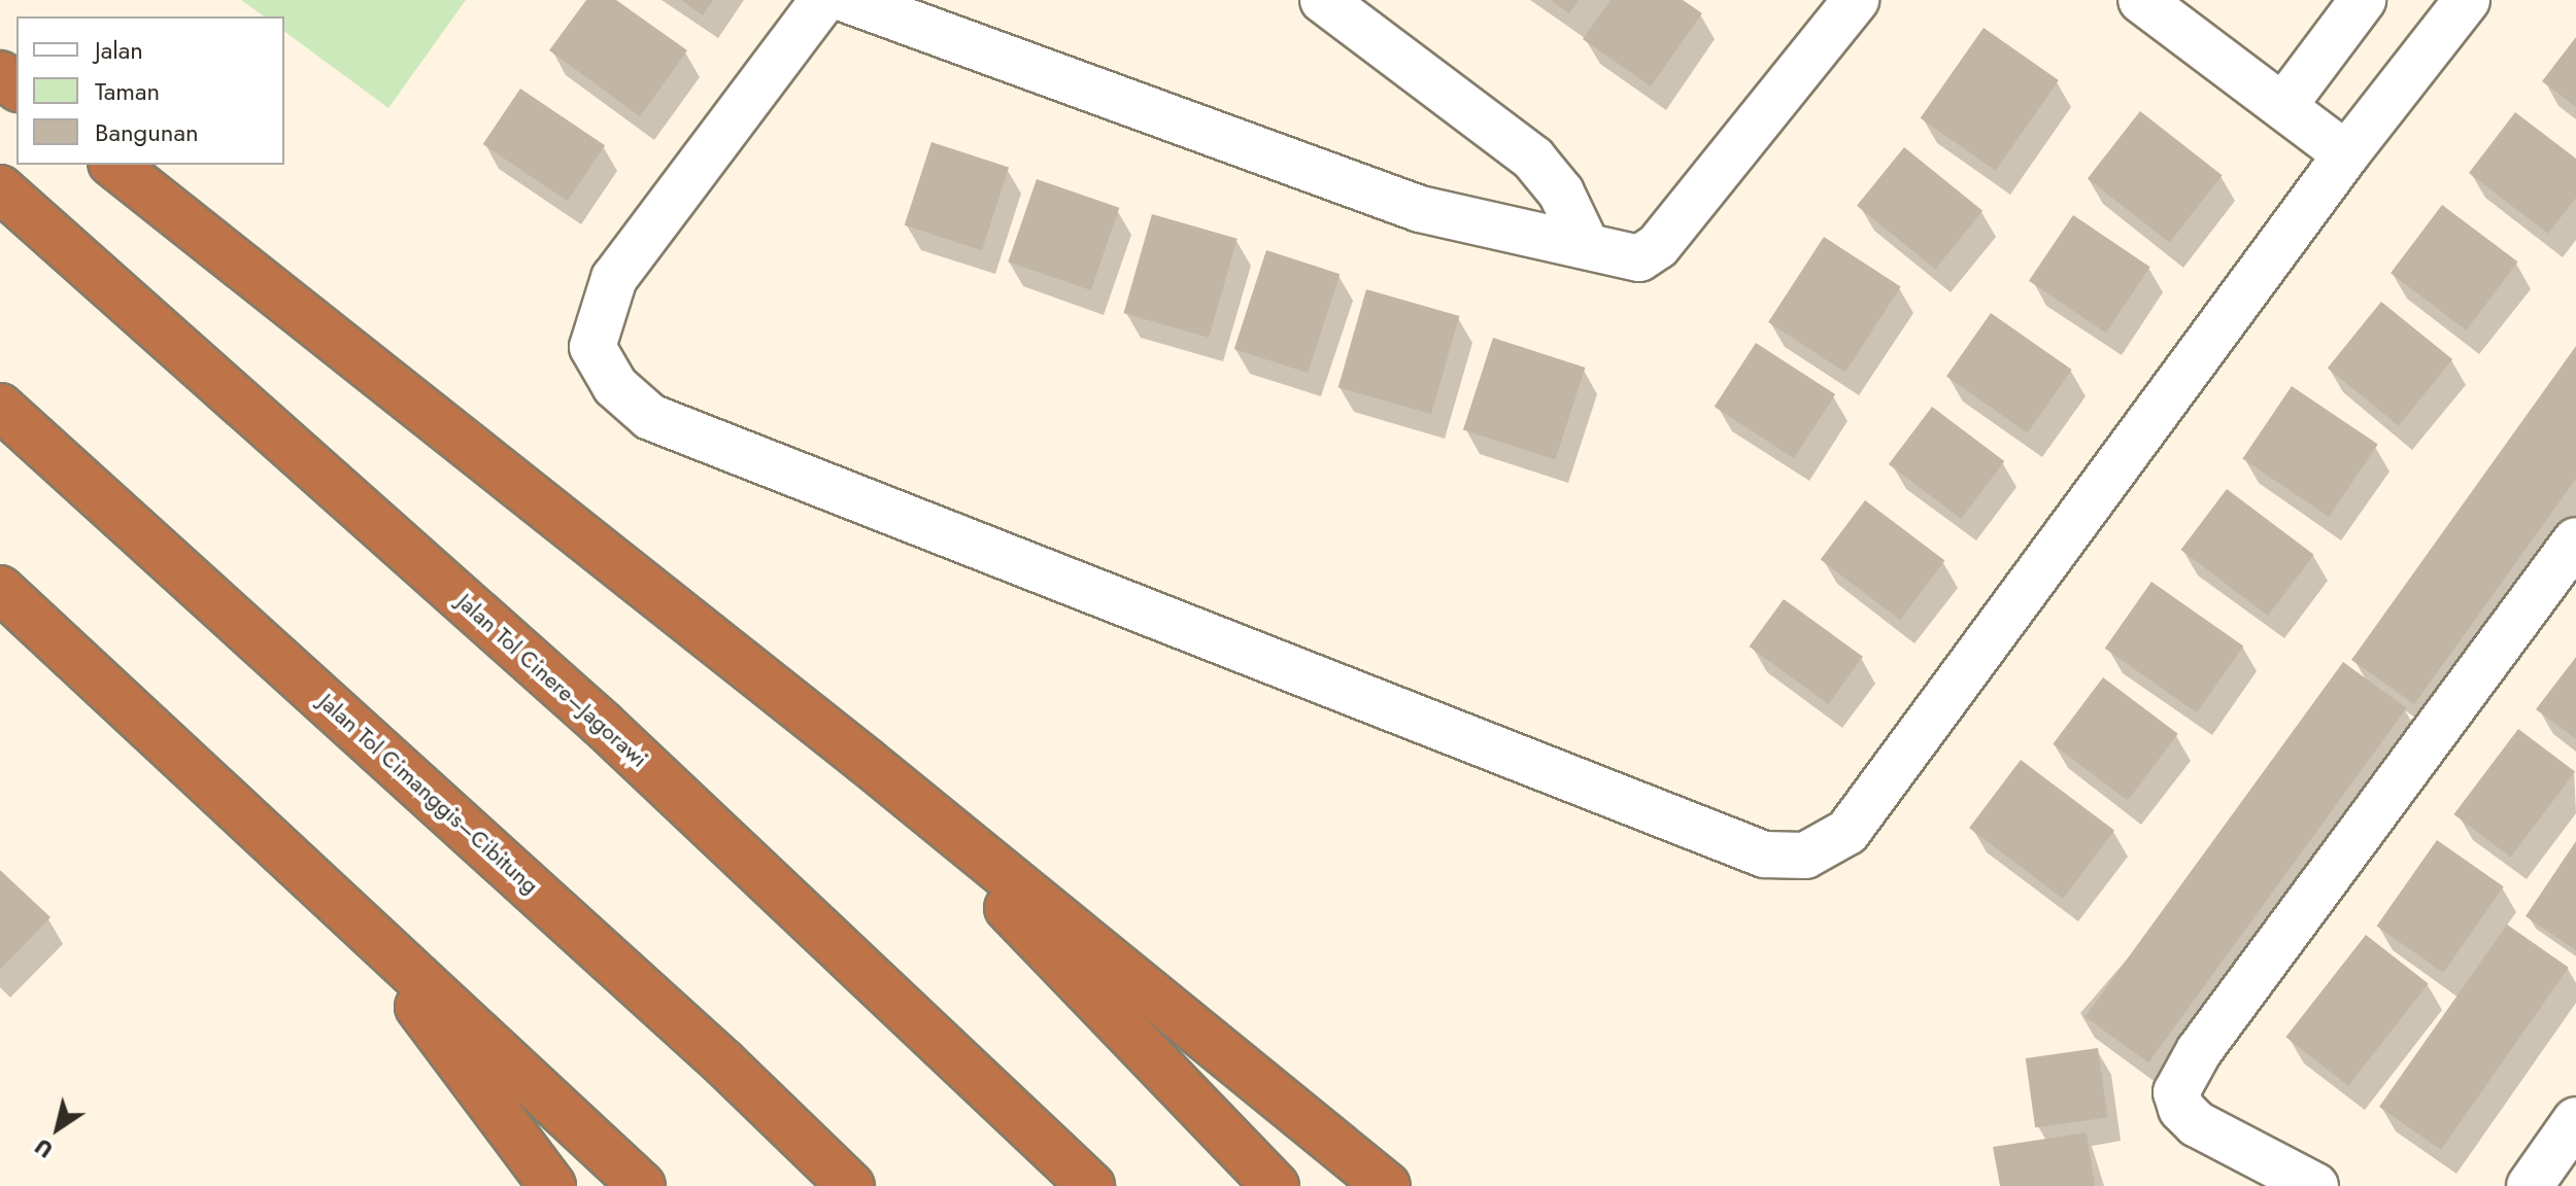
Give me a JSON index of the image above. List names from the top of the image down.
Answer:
{
  "streets": {
    "highway": ["Jalan Tol Cinere–Jagorawi", "Jalan Tol Cimanggis–Cibitung"]
  },
  "legend": ["Jalan", "Taman", "Bangunan"],
  "north": "bottom left"
}
